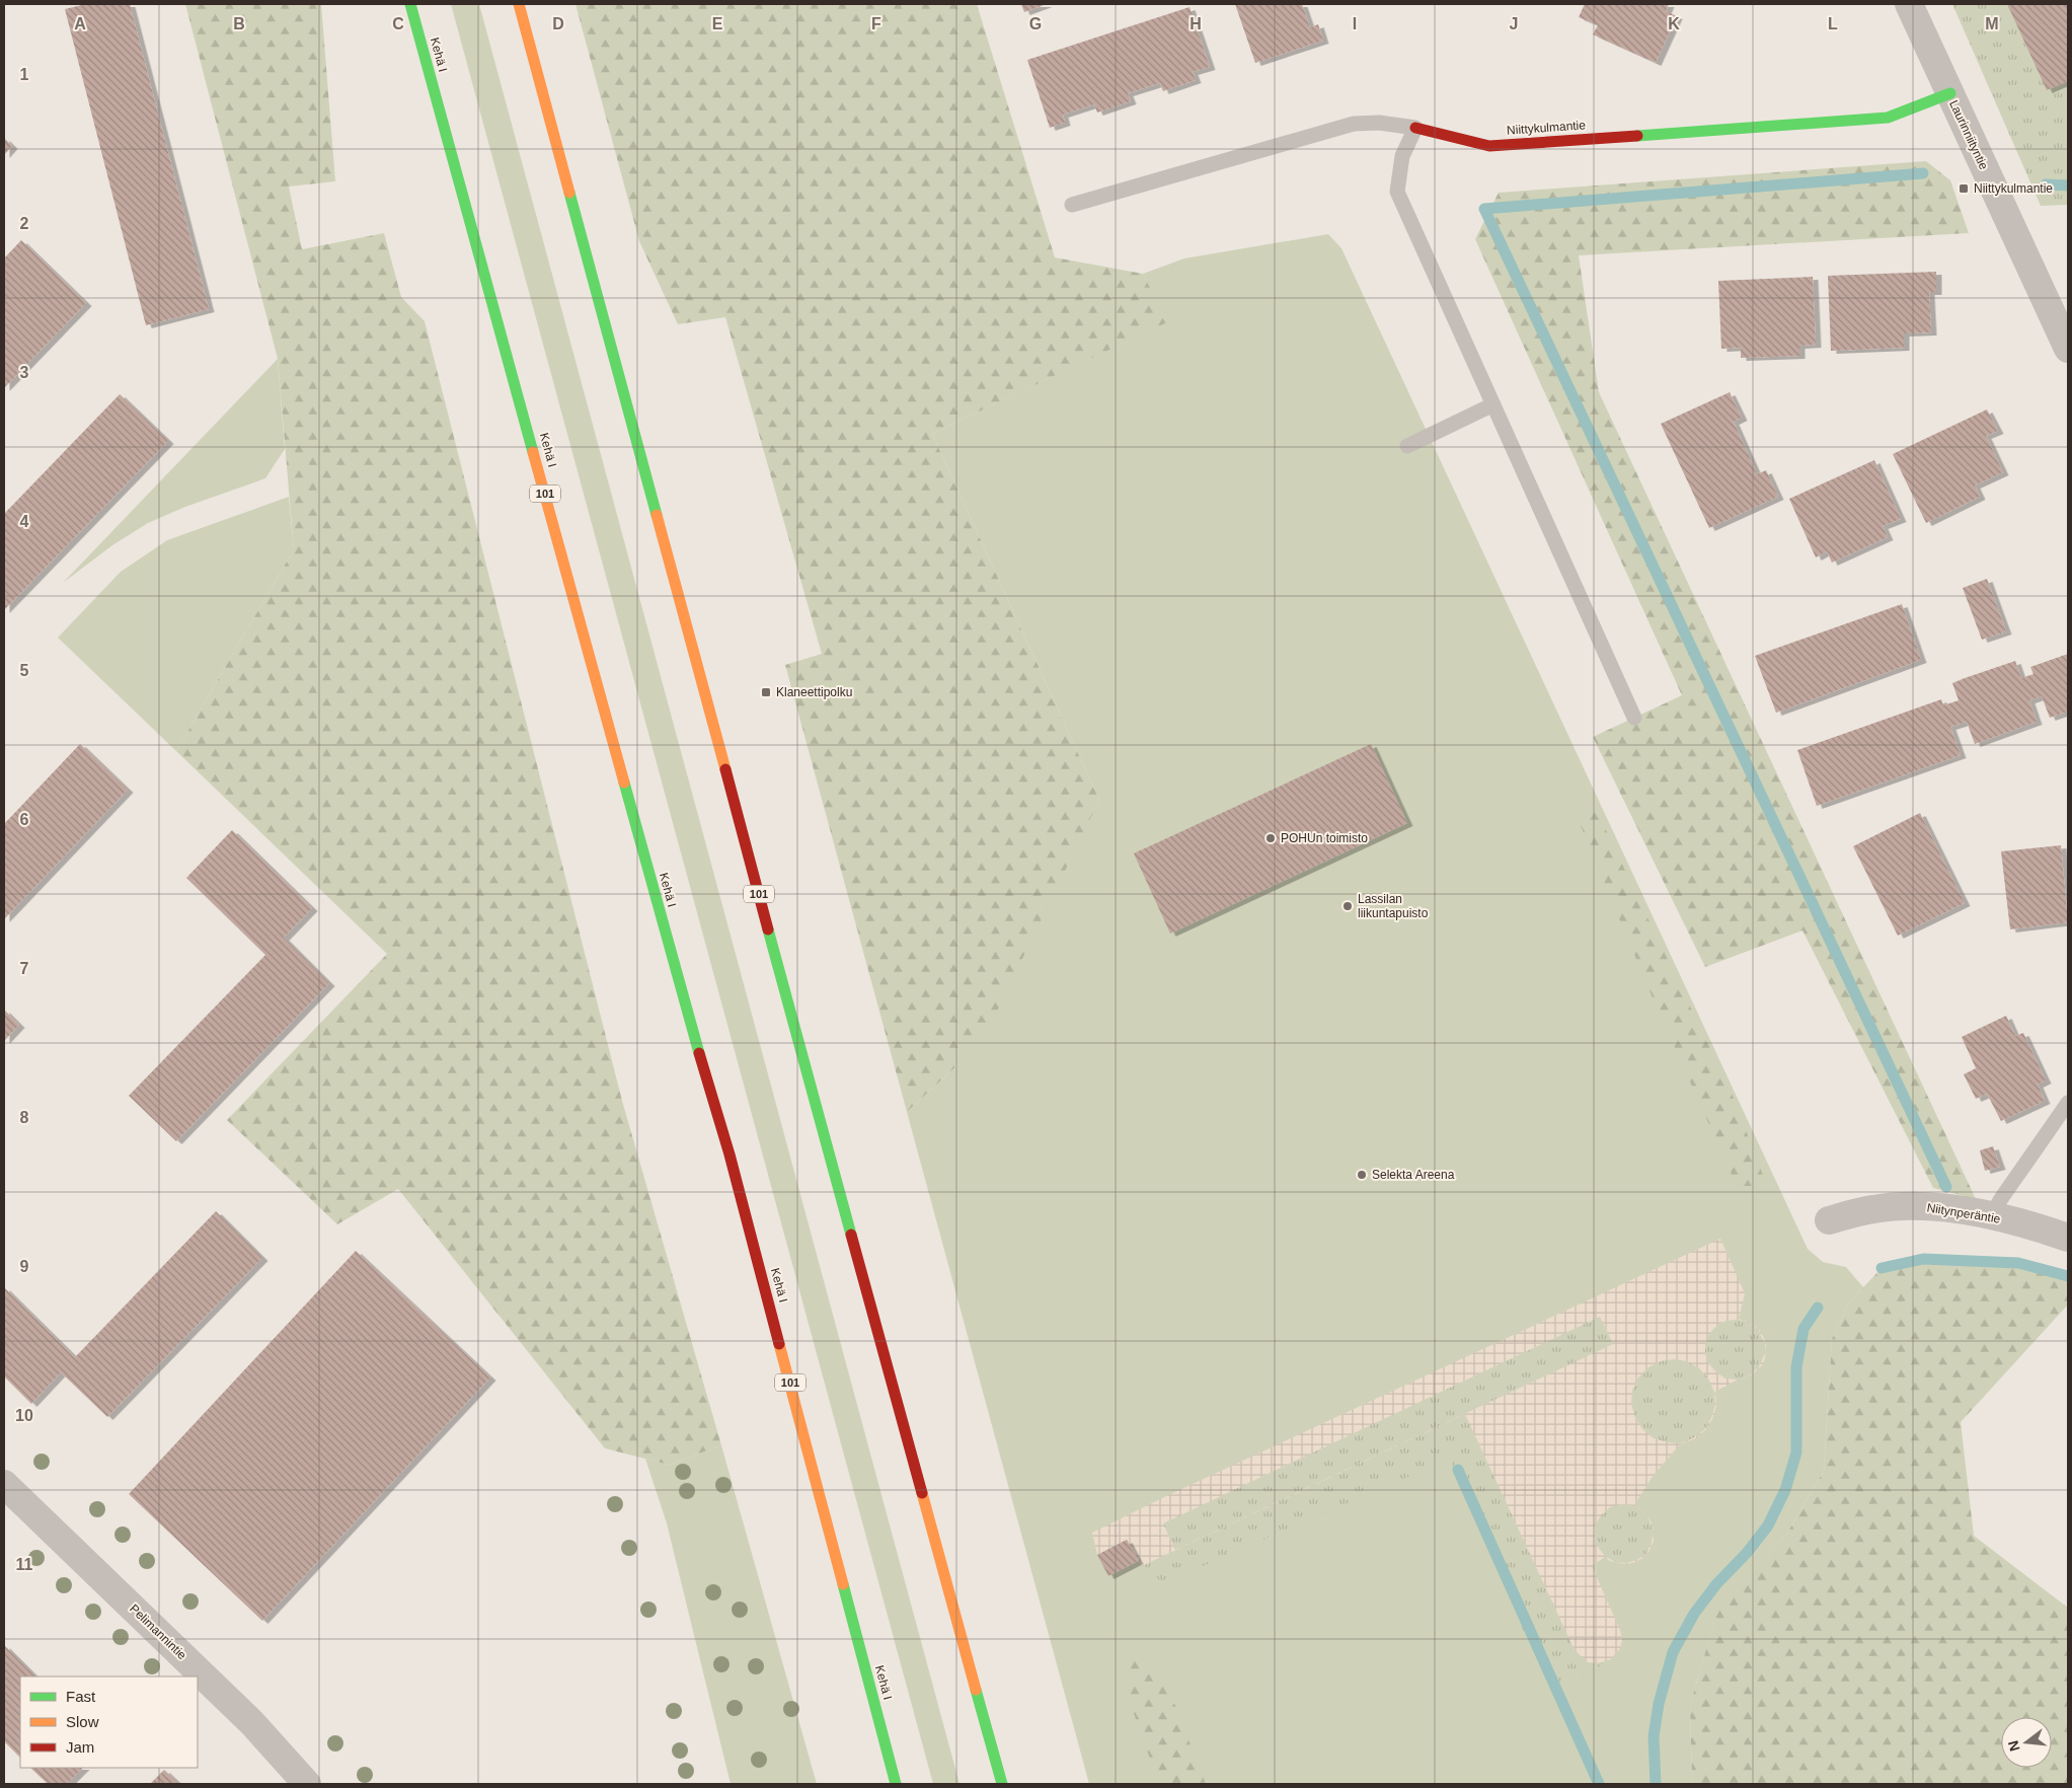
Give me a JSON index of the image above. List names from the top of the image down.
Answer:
{
  "streets": {
    "main road": ["Kehä I", "Niittykulmantie", "101"],
    "street": ["Laurinniityntie", "Niitynperäntie", "Pelimannintie"]
  },
  "crossings": [
    ["Niittykulmantie", "Laurinniityntie"]
  ],
  "places": {
    "transit": ["Niittykulmantie", "Klaneettipolku"],
    "other": ["POHUn toimisto", "Lassilan liikuntapuisto", "Selekta Areena"]
  },
  "legend": ["Fast", "Slow", "Jam"],
  "north": "left",
  "grid": {
    "columns": [
      "A",
      "B",
      "C",
      "D",
      "E",
      "F",
      "G",
      "H",
      "I",
      "J",
      "K",
      "L",
      "M"
    ],
    "rows": [
      "1",
      "2",
      "3",
      "4",
      "5",
      "6",
      "7",
      "8",
      "9",
      "10",
      "11"
    ]
  }
}
